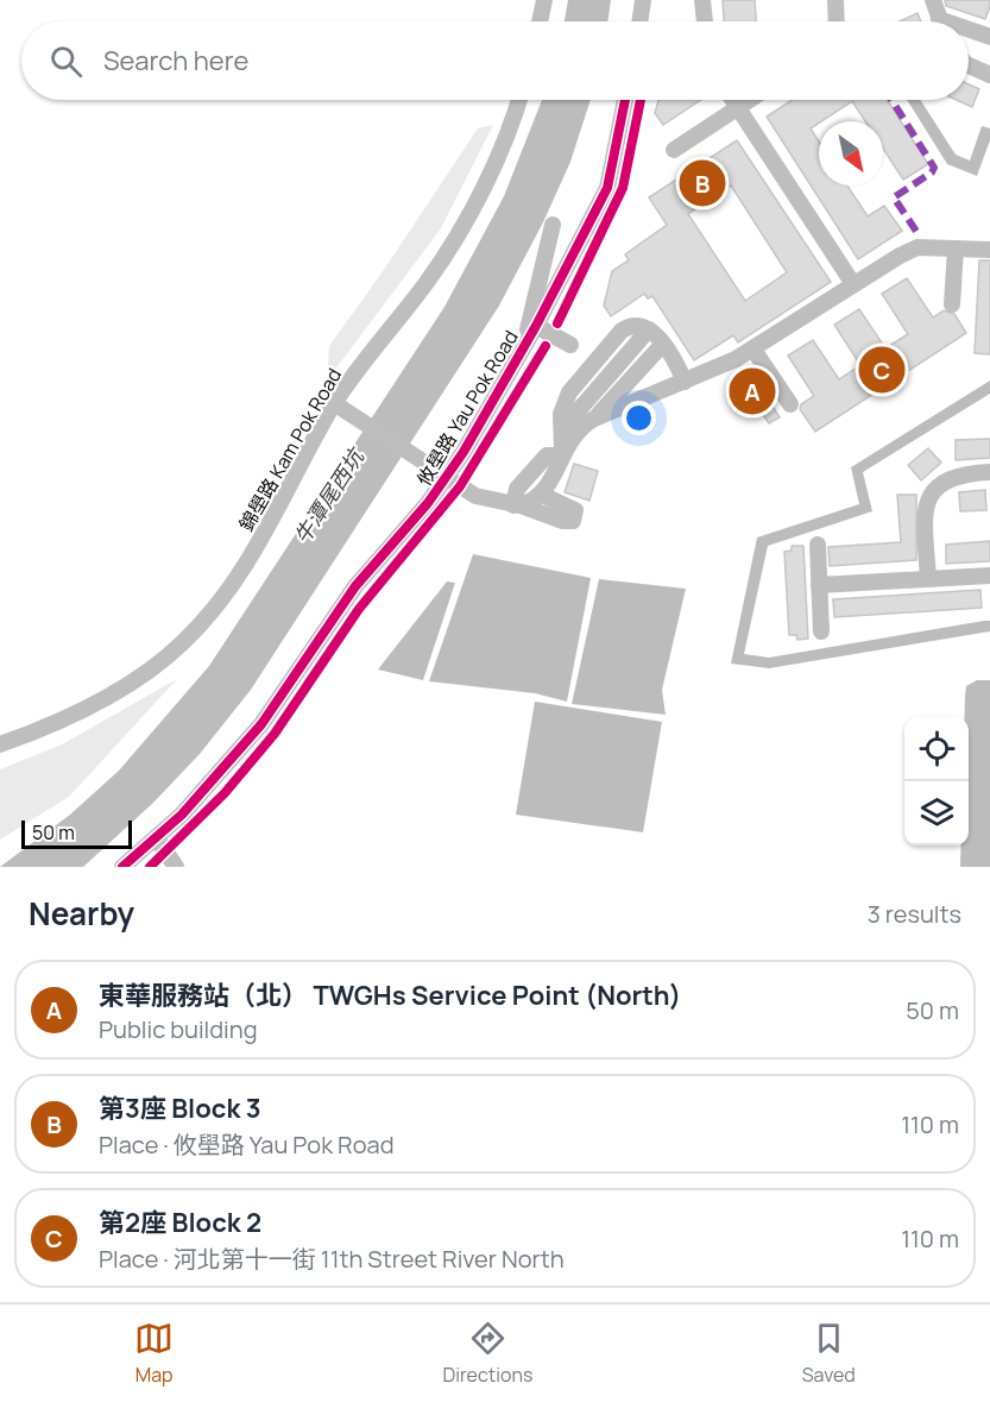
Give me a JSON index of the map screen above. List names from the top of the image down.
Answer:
{
  "streets": {
    "street": ["攸壆路 Yau Pok Road", "錦壆路 Kam Pok Road"]
  },
  "water": ["牛潭尾西坑"],
  "scale_bar": "50 m",
  "north": "bottom right",
  "page": {
    "search": "Search here",
    "pins": ["B", "C", "A"],
    "scale": "50 m",
    "heading": ["Nearby", "3 results"],
    "list": [
      {
        "mark": "A",
        "name": "東華服務站（北） TWGHs Service Point (North)",
        "note": "Public building",
        "value": "50 m"
      },
      {
        "mark": "B",
        "name": "第3座 Block 3",
        "note": "Place · 攸壆路 Yau Pok Road",
        "value": "110 m"
      },
      {
        "mark": "C",
        "name": "第2座 Block 2",
        "note": "Place · 河北第十一街 11th Street River North",
        "value": "110 m"
      }
    ],
    "nav": ["Map", "Directions", "Saved"]
  }
}
